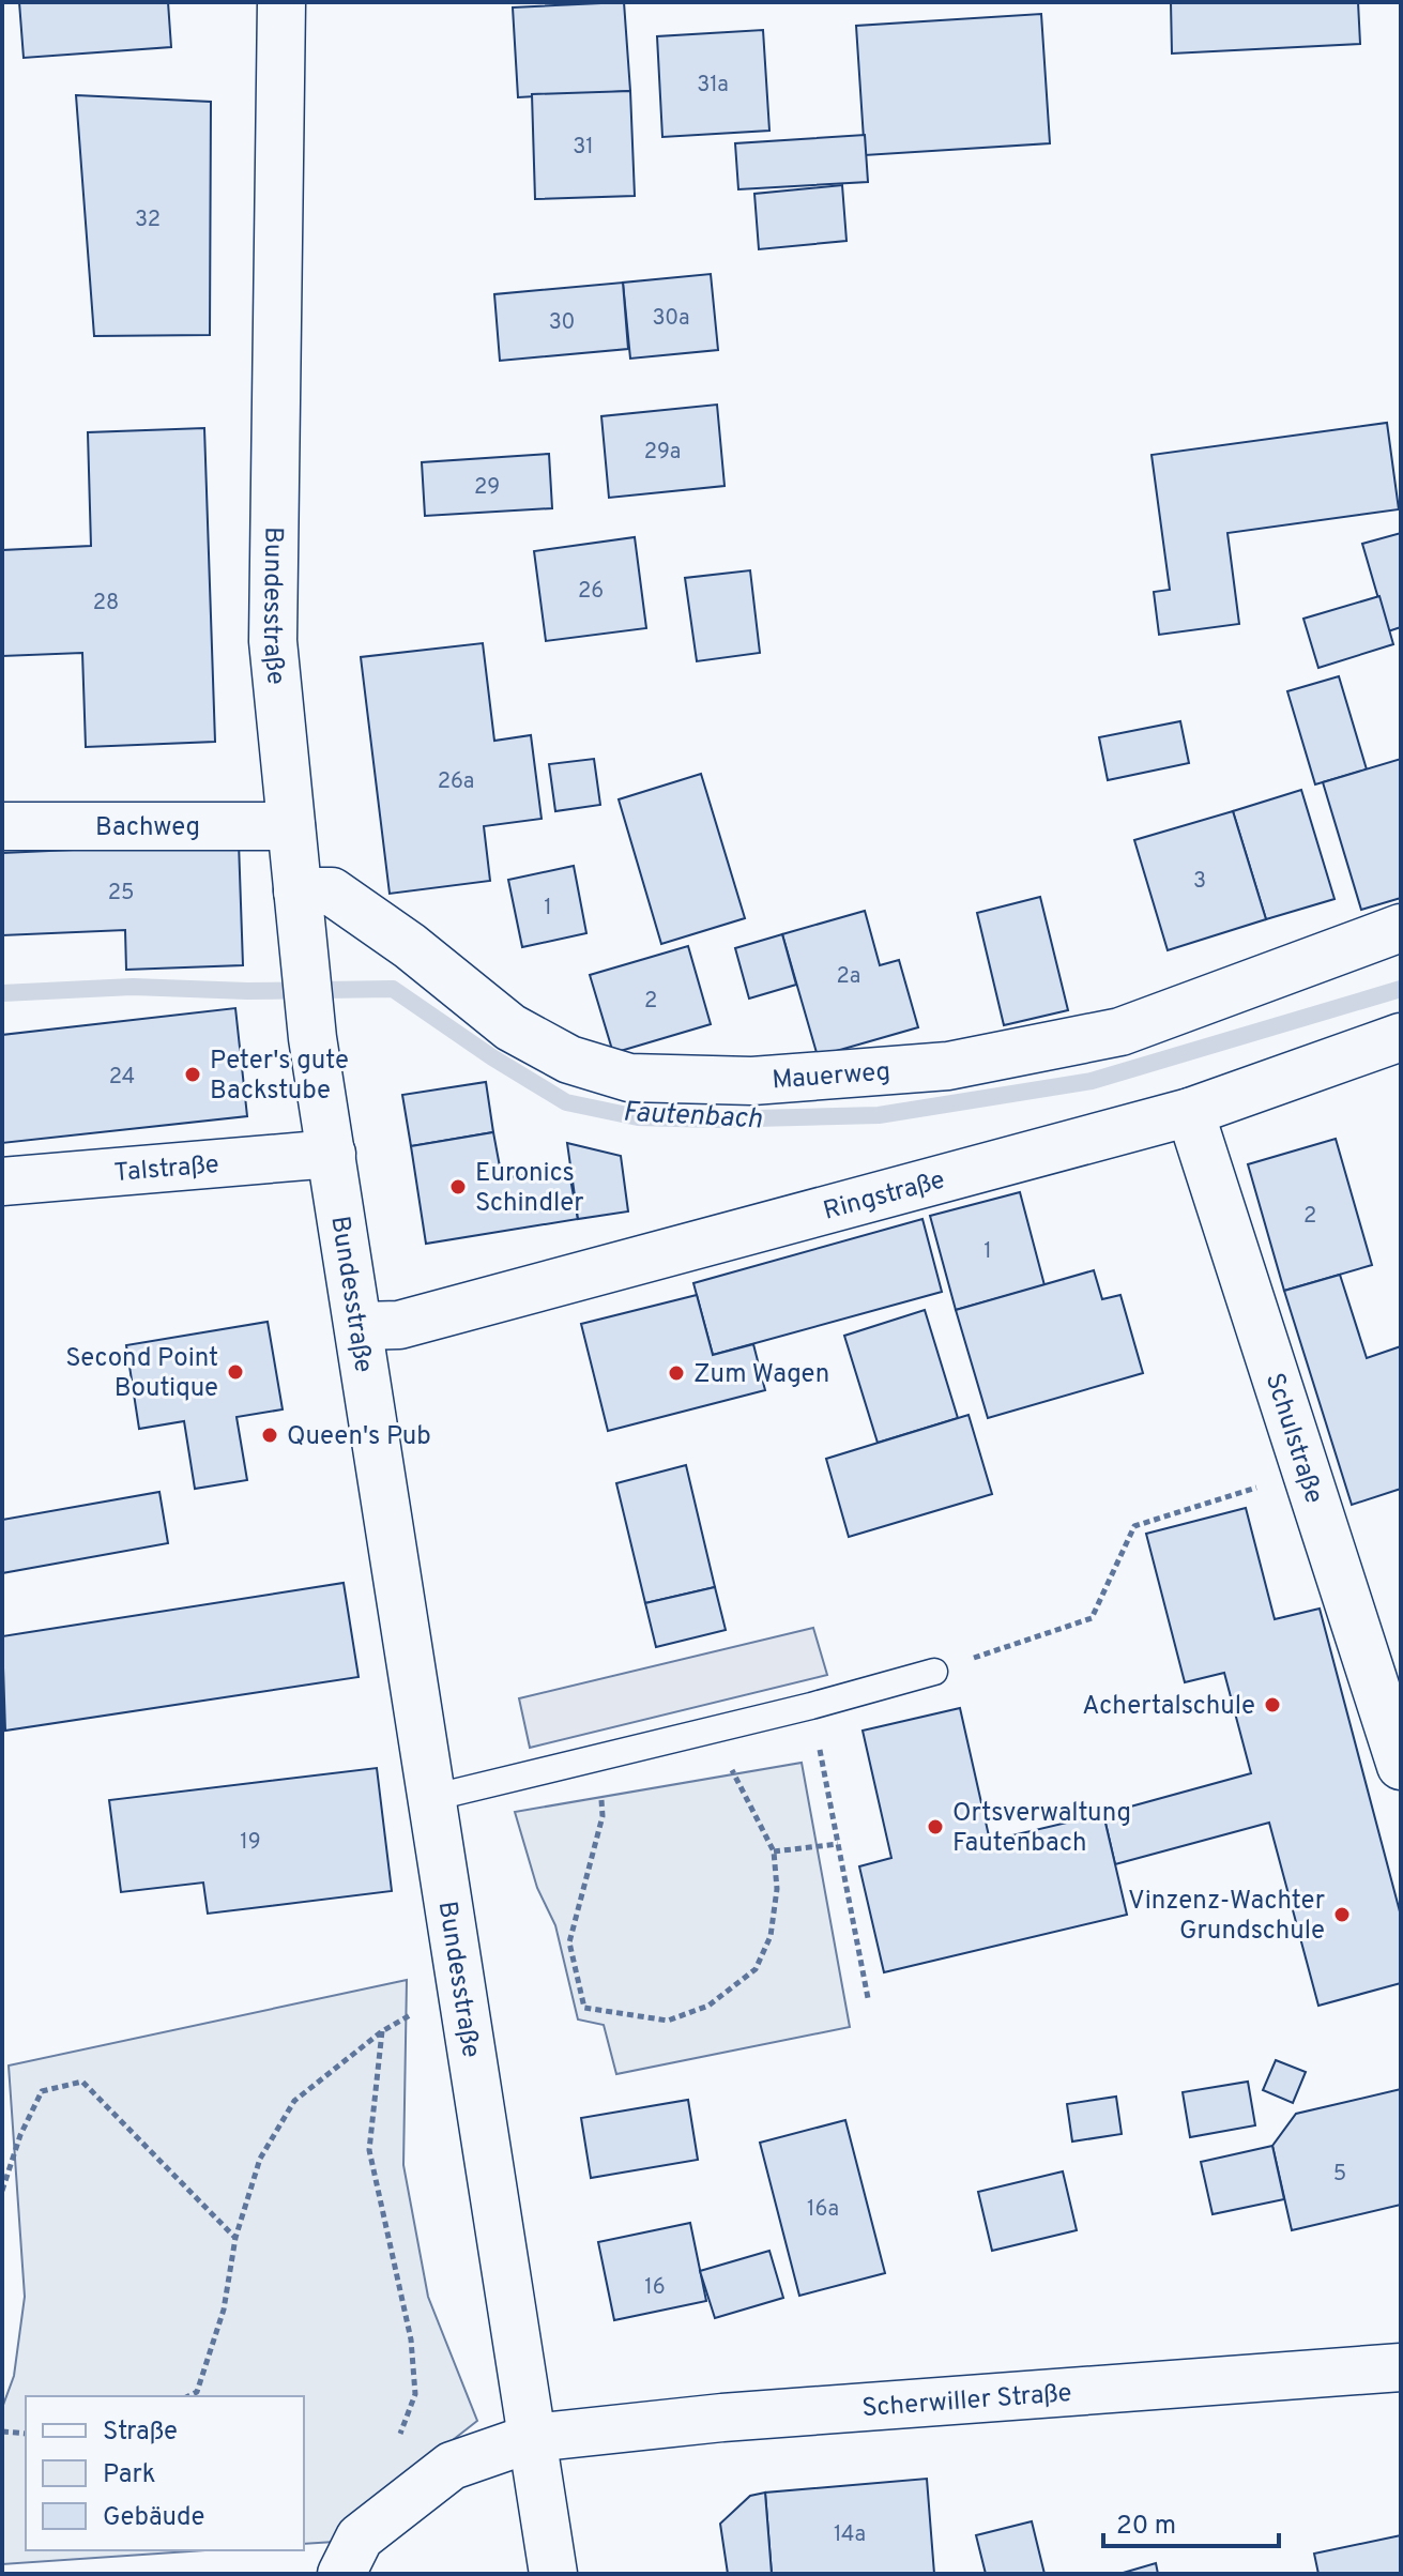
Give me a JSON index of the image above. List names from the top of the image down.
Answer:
{
  "streets": {
    "street": [
      "Bundesstraße",
      "Bachweg",
      "Mauerweg",
      "Talstraße",
      "Ringstraße",
      "Schulstraße",
      "Scherwiller Straße"
    ]
  },
  "crossings": [
    ["Bundesstraße", "Bachweg"],
    ["Bundesstraße", "Mauerweg"],
    ["Bundesstraße", "Talstraße"],
    ["Bundesstraße", "Ringstraße"],
    ["Bundesstraße", "Scherwiller Straße"],
    ["Ringstraße", "Schulstraße"]
  ],
  "water": ["Fautenbach"],
  "places": [
    "Peter's gute Backstube",
    "Euronics Schindler",
    "Second Point Boutique",
    "Zum Wagen",
    "Queen's Pub",
    "Achertalschule",
    "Ortsverwaltung Fautenbach",
    "Vinzenz-Wachter Grundschule"
  ],
  "house_numbers": [
    "31a",
    "31",
    "32",
    "30a",
    "30",
    "29a",
    "29",
    "26",
    "28",
    "26a",
    "3",
    "25",
    "1",
    "2a",
    "2",
    "24",
    "2",
    "1",
    "19",
    "5",
    "16a",
    "16",
    "14a"
  ],
  "legend": ["Straße", "Park", "Gebäude"],
  "scale_bar": "20 m"
}
